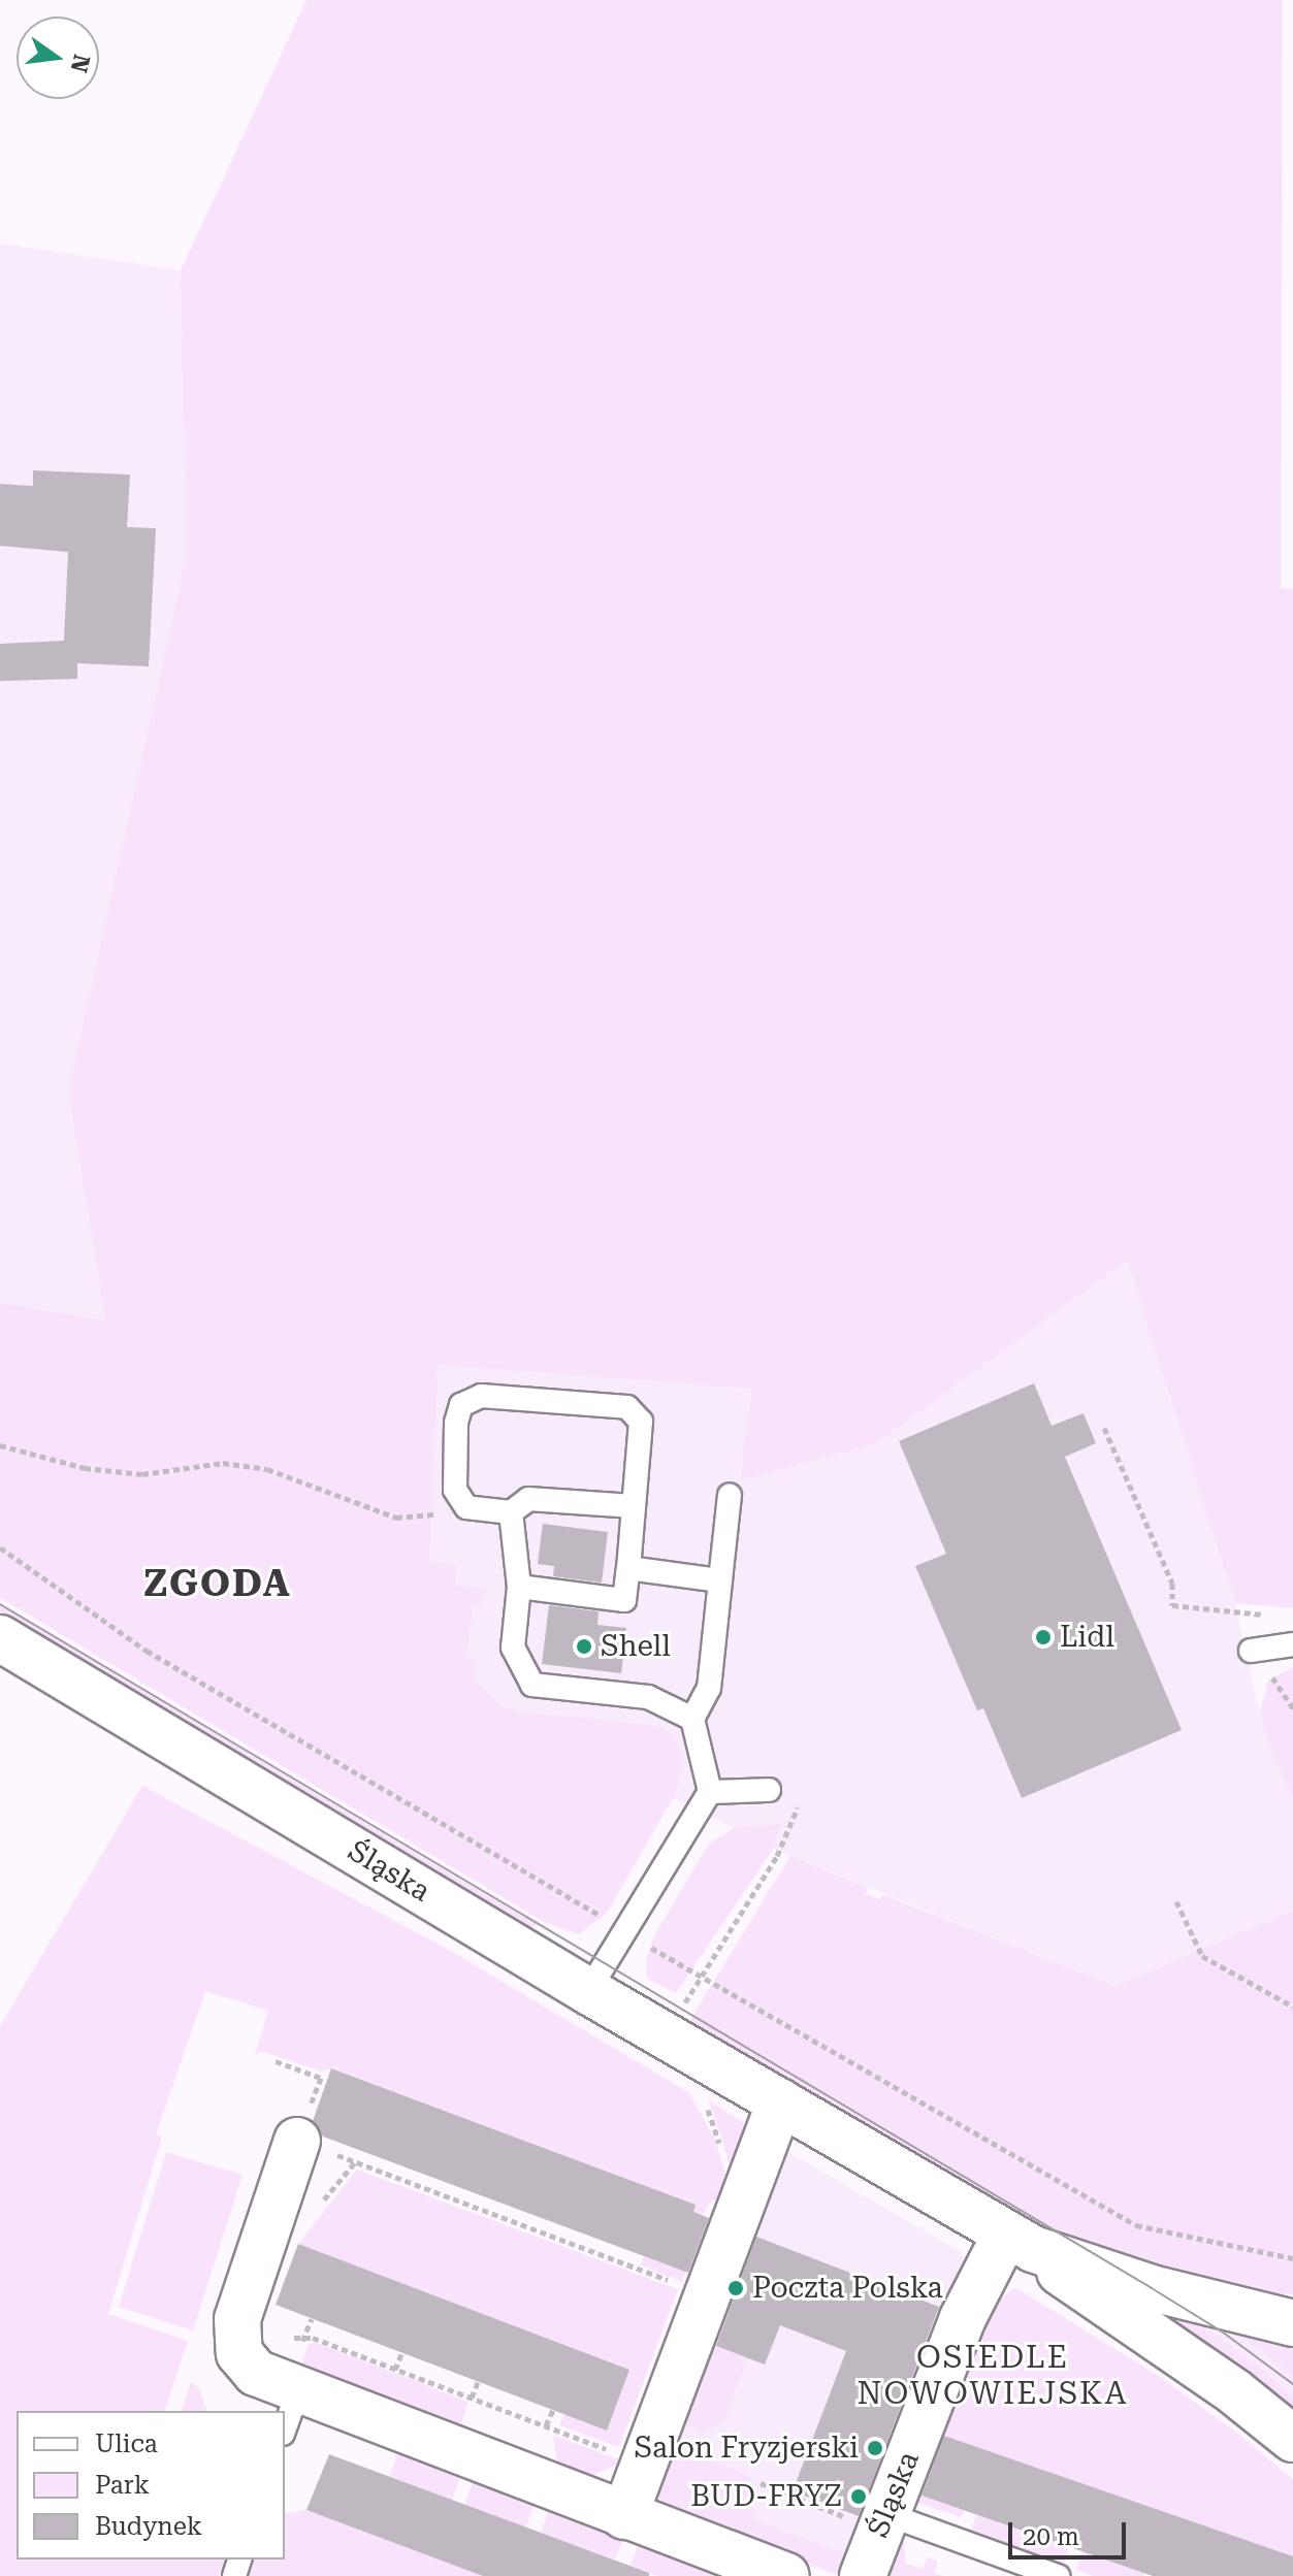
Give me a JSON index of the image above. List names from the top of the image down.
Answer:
{
  "streets": {
    "street": ["Śląska"]
  },
  "districts": ["ZGODA", "OSIEDLE NOWOWIEJSKA"],
  "places": [
    "Lidl",
    "Shell",
    "Poczta Polska",
    "Salon Fryzjerski",
    "BUD-FRYZ"
  ],
  "legend": ["Ulica", "Park", "Budynek"],
  "scale_bar": "20 m",
  "north": "right"
}
